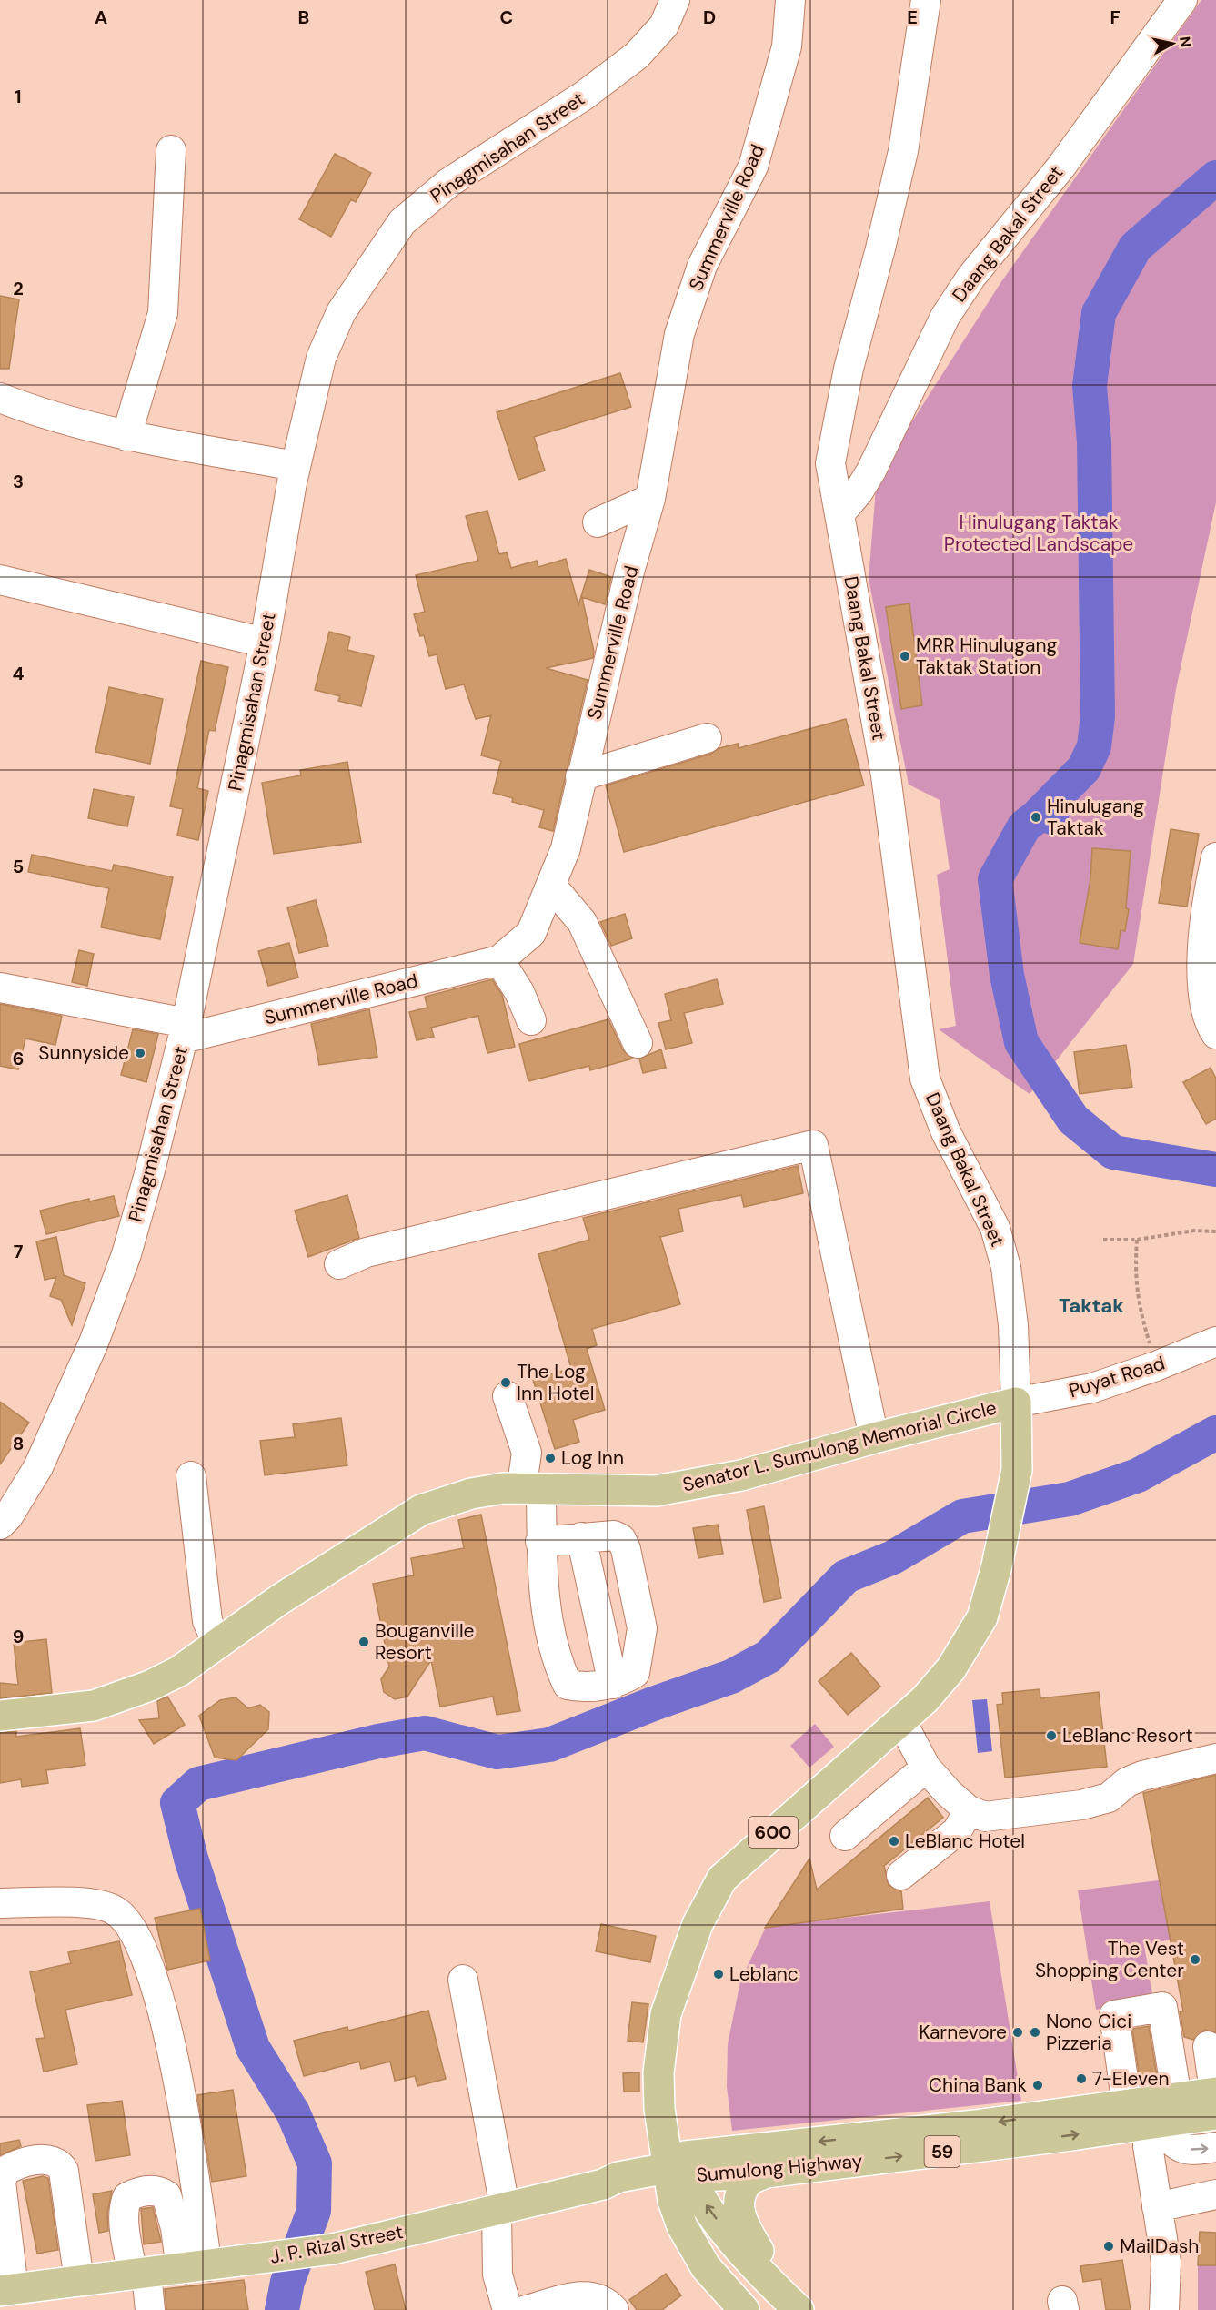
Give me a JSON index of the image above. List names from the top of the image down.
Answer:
{
  "streets": {
    "main road": [
      "Senator L. Sumulong Memorial Circle",
      "600",
      "59",
      "Sumulong Highway",
      "J. P. Rizal Street"
    ],
    "street": [
      "Pinagmisahan Street",
      "Summerville Road",
      "Daang Bakal Street",
      "Puyat Road"
    ]
  },
  "crossings": [
    ["Pinagmisahan Street", "Summerville Road"],
    ["Daang Bakal Street", "Puyat Road"],
    ["Daang Bakal Street", "Senator L. Sumulong Memorial Circle"],
    ["Daang Bakal Street", "600"],
    ["Puyat Road", "Senator L. Sumulong Memorial Circle"],
    ["Senator L. Sumulong Memorial Circle", "Sumulong Highway"],
    ["Senator L. Sumulong Memorial Circle", "J. P. Rizal Street"],
    ["Sumulong Highway", "J. P. Rizal Street"]
  ],
  "districts": ["Taktak"],
  "parks": ["Hinulugang Taktak Protected Landscape"],
  "places": [
    "MRR Hinulugang Taktak Station",
    "Hinulugang Taktak",
    "Sunnyside",
    "The Log Inn Hotel",
    "Log Inn",
    "Bouganville Resort",
    "LeBlanc Resort",
    "LeBlanc Hotel",
    "The Vest Shopping Center",
    "Leblanc",
    "Karnevore",
    "Nono Cici Pizzeria",
    "7-Eleven",
    "China Bank",
    "MailDash"
  ],
  "north": "right",
  "grid": {
    "columns": [
      "A",
      "B",
      "C",
      "D",
      "E",
      "F"
    ],
    "rows": [
      "1",
      "2",
      "3",
      "4",
      "5",
      "6",
      "7",
      "8",
      "9"
    ]
  }
}
